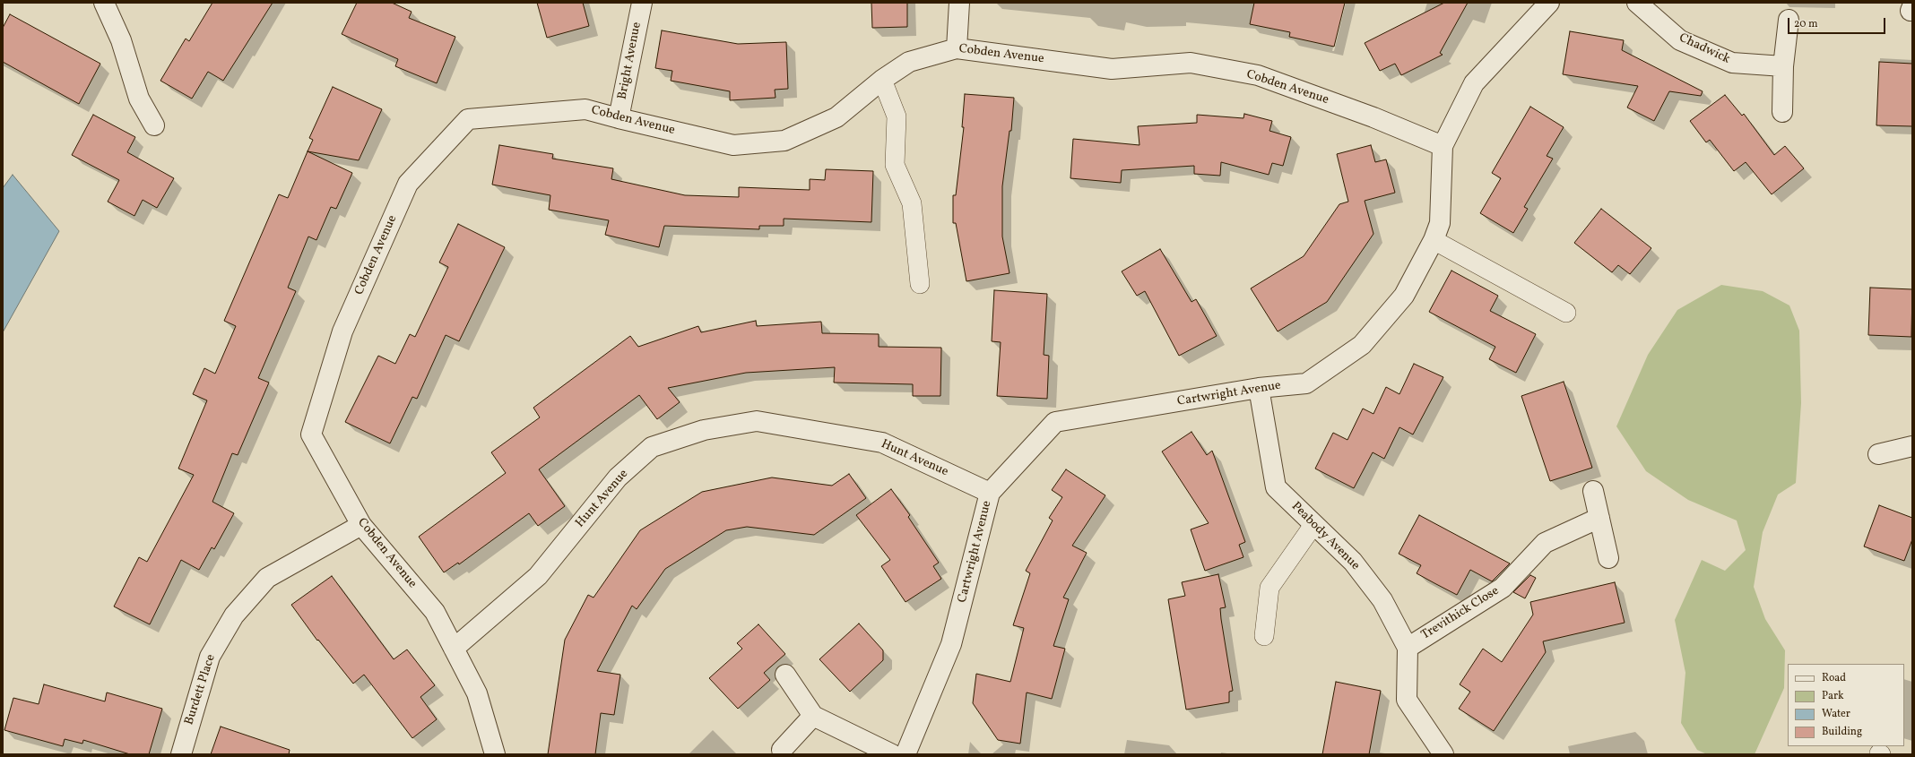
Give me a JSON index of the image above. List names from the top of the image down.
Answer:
{
  "streets": {
    "street": [
      "Chadwick",
      "Cobden Avenue",
      "Bright Avenue",
      "Cartwright Avenue",
      "Hunt Avenue",
      "Peabody Avenue",
      "Trevithick Close",
      "Burdett Place"
    ]
  },
  "crossings": [
    ["Cobden Avenue", "Bright Avenue"],
    ["Cobden Avenue", "Cartwright Avenue"],
    ["Cobden Avenue", "Hunt Avenue"],
    ["Cobden Avenue", "Burdett Place"],
    ["Cartwright Avenue", "Hunt Avenue"],
    ["Cartwright Avenue", "Peabody Avenue"],
    ["Peabody Avenue", "Trevithick Close"]
  ],
  "legend": [
    "Road",
    "Park",
    "Water",
    "Building"
  ],
  "scale_bar": "20 m"
}
